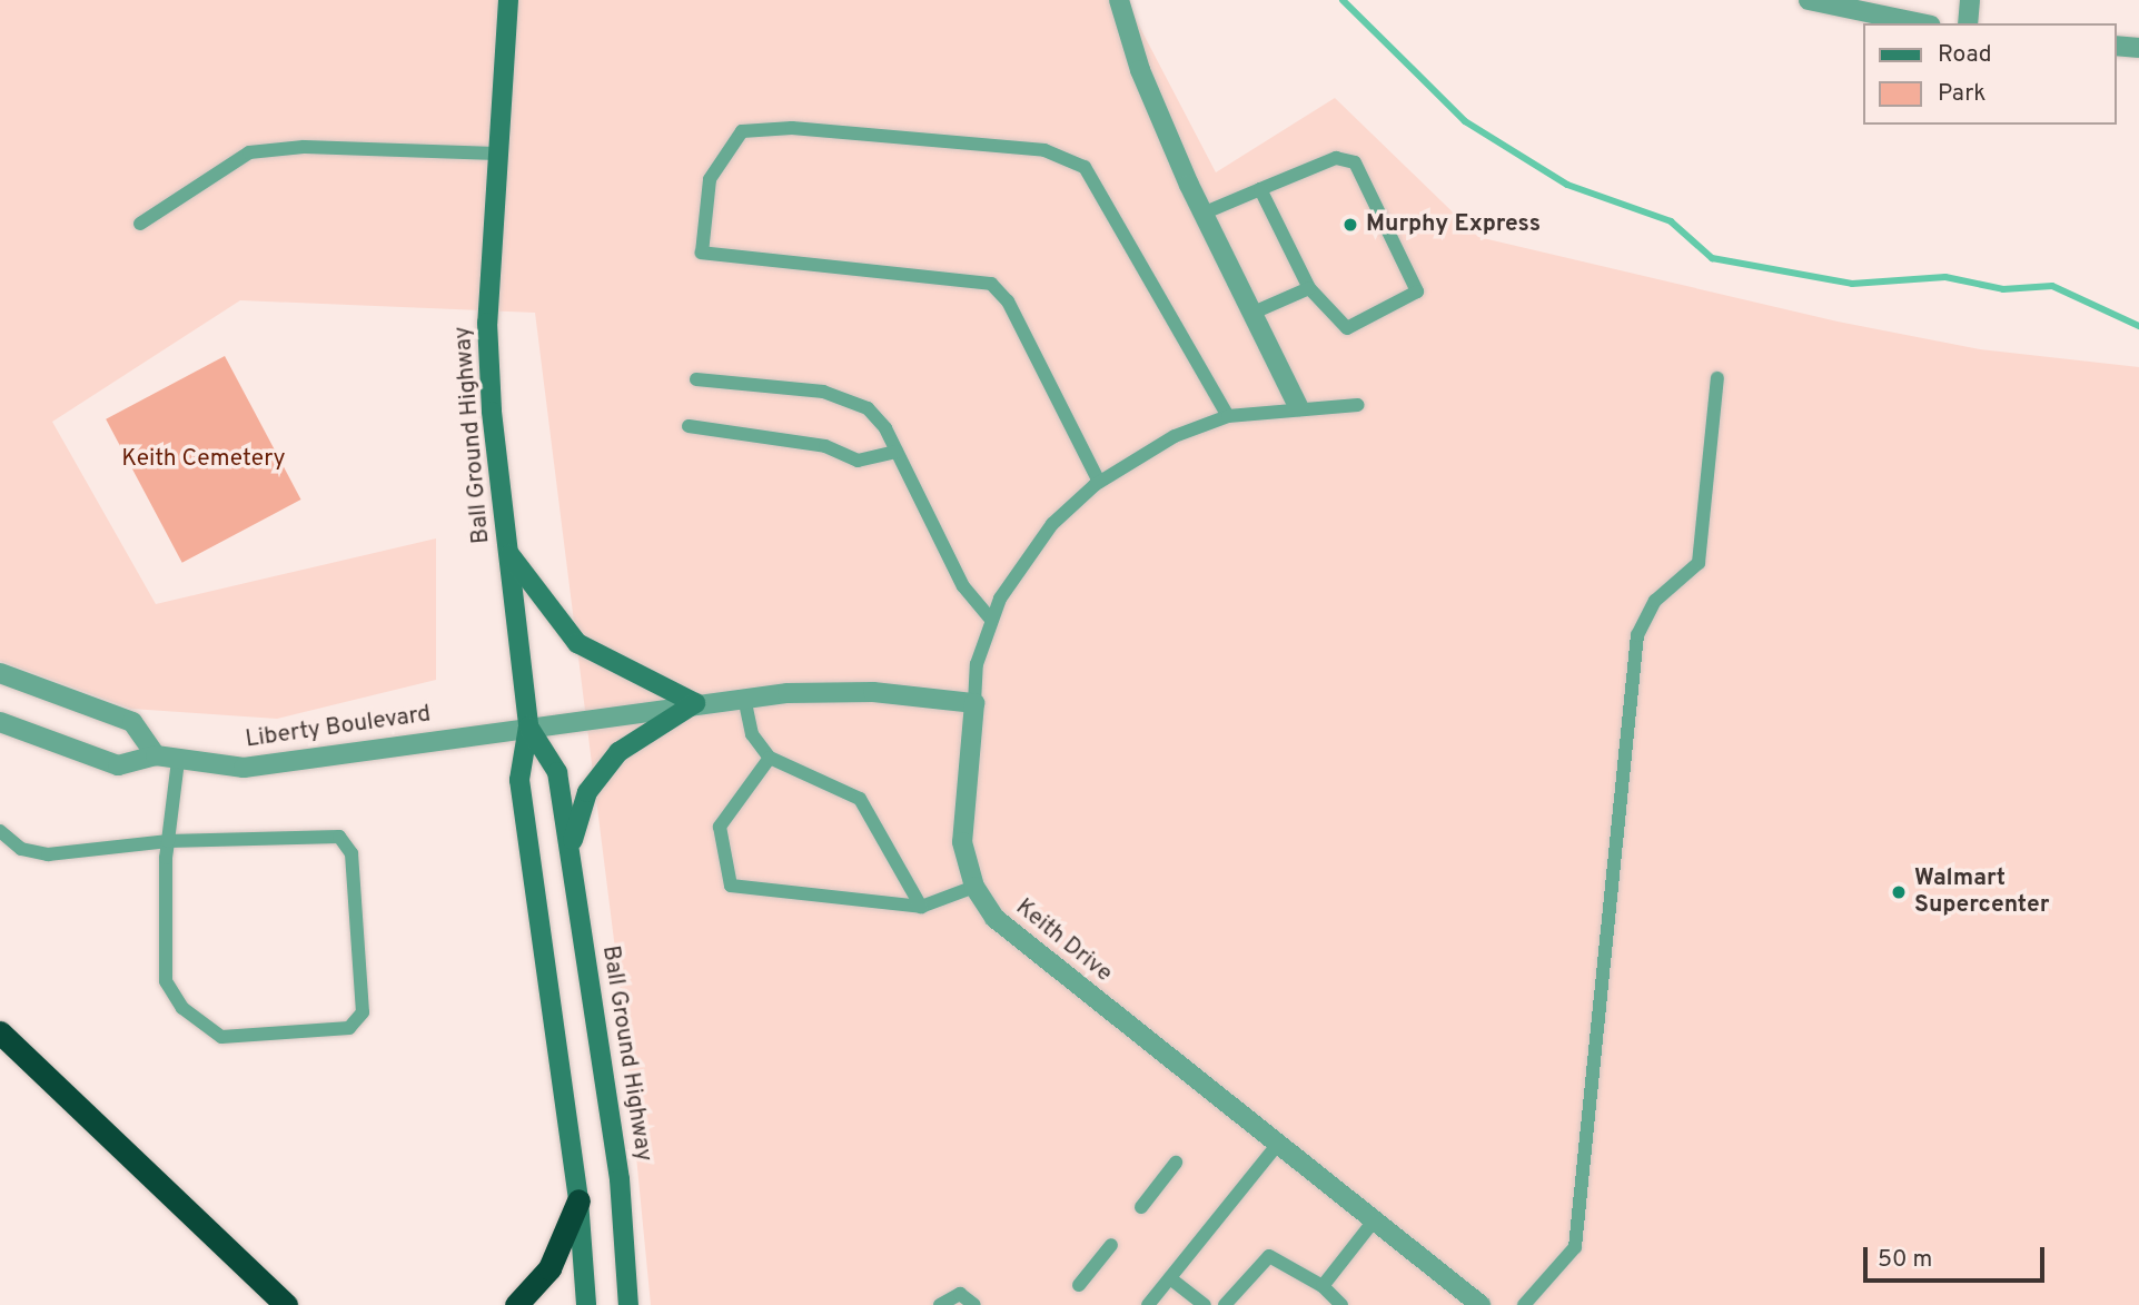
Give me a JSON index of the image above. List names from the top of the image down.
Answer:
{
  "streets": {
    "main road": ["Ball Ground Highway"],
    "street": ["Liberty Boulevard", "Keith Drive"]
  },
  "crossings": [
    ["Ball Ground Highway", "Liberty Boulevard"]
  ],
  "parks": ["Keith Cemetery"],
  "places": ["Murphy Express", "Walmart Supercenter"],
  "legend": ["Road", "Park"],
  "scale_bar": "50 m"
}
